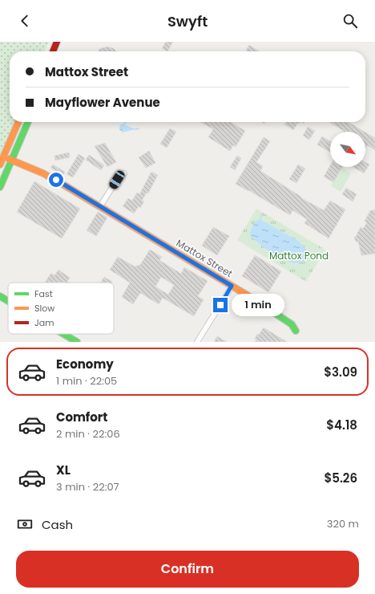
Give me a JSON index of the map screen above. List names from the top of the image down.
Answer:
{
  "streets": {
    "main road": ["Mattox Street"]
  },
  "parks": ["Mattox Pond"],
  "legend": ["Fast", "Slow", "Jam"],
  "north": "bottom right",
  "page": {
    "header": "Swyft",
    "banner": ["Mattox Street", "Mayflower Avenue"],
    "bubble": "1 min",
    "list": [
      {
        "name": "Economy",
        "note": "1 min · 22:05",
        "value": "$3.09"
      },
      {
        "name": "Comfort",
        "note": "2 min · 22:06",
        "value": "$4.18"
      },
      {
        "name": "XL",
        "note": "3 min · 22:07",
        "value": "$5.26"
      }
    ],
    "pay": ["Cash", "320 m"],
    "buttons": "Confirm"
  }
}
